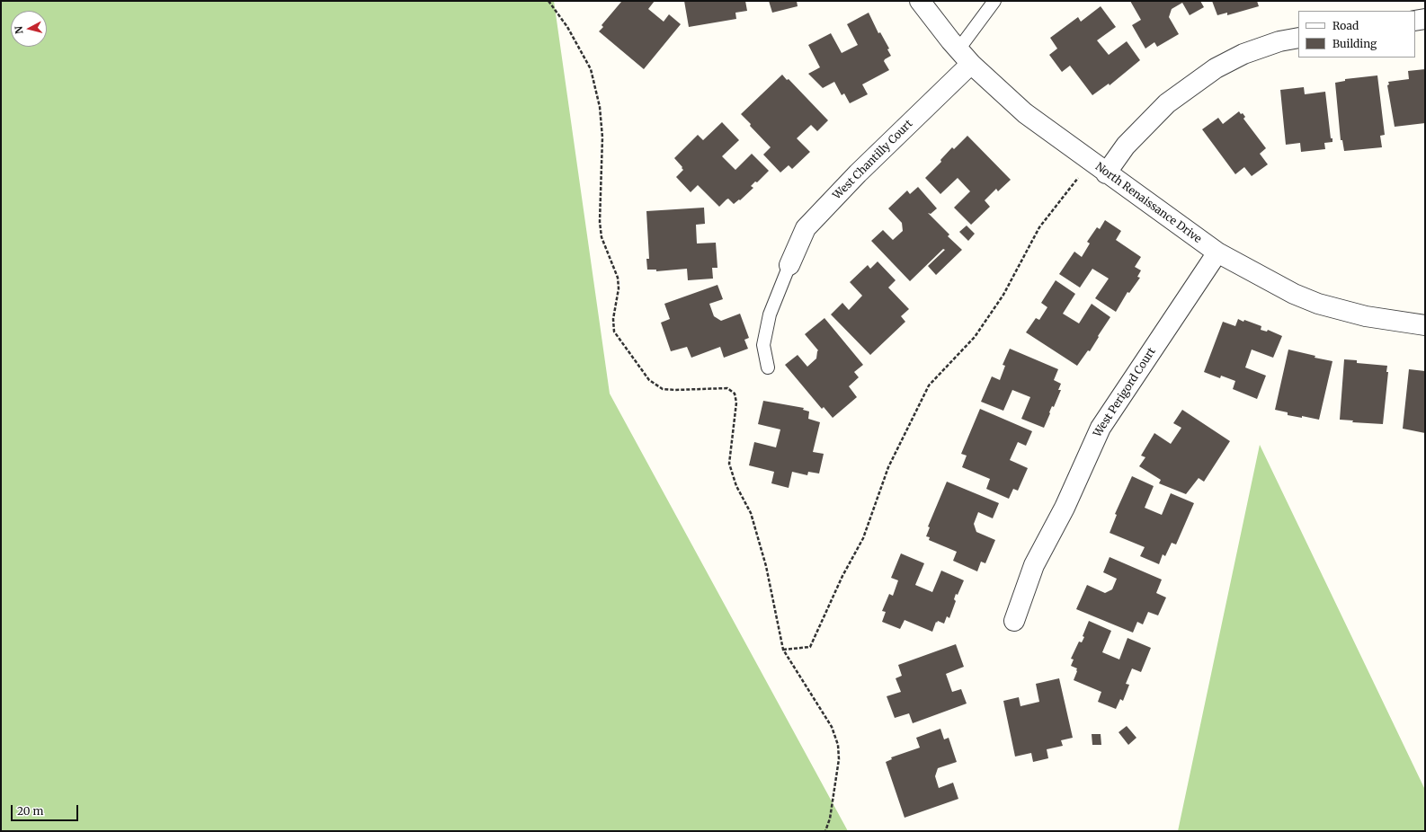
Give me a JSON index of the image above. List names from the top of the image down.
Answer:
{
  "streets": {
    "street": ["West Chantilly Court", "North Renaissance Drive", "West Perigord Court"]
  },
  "crossings": [
    ["West Chantilly Court", "North Renaissance Drive"],
    ["North Renaissance Drive", "West Perigord Court"]
  ],
  "legend": ["Road", "Building"],
  "scale_bar": "20 m",
  "north": "left"
}
